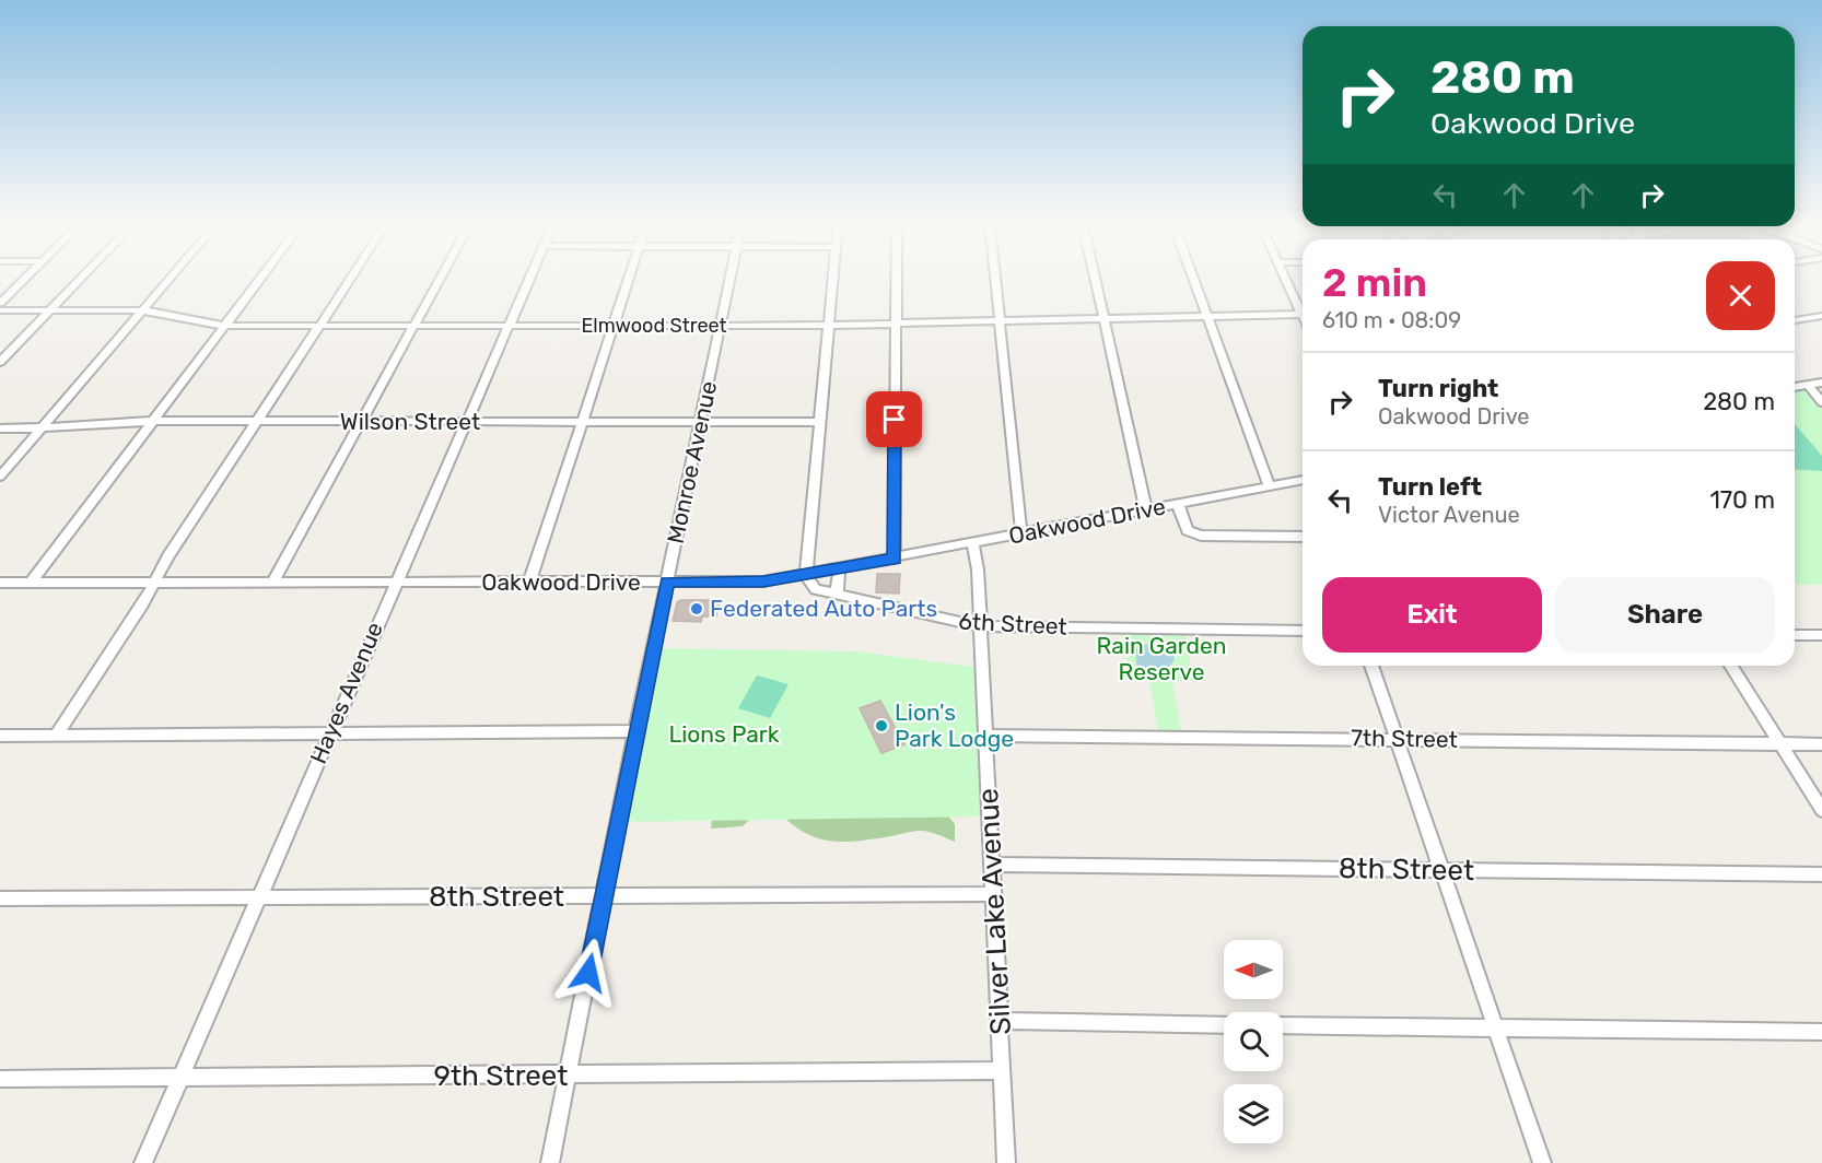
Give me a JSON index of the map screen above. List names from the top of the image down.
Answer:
{
  "streets": {
    "street": [
      "Elmwood Street",
      "Wilson Street",
      "Monroe Avenue",
      "Oakwood Drive",
      "6th Street",
      "Hayes Avenue",
      "7th Street",
      "8th Street",
      "Silver Lake Avenue",
      "9th Street"
    ]
  },
  "crossings": [
    ["Elmwood Street", "Monroe Avenue"],
    ["Elmwood Street", "Hayes Avenue"],
    ["Wilson Street", "Monroe Avenue"],
    ["Wilson Street", "Hayes Avenue"],
    ["Monroe Avenue", "Oakwood Drive"],
    ["Monroe Avenue", "8th Street"],
    ["Monroe Avenue", "9th Street"],
    ["Oakwood Drive", "6th Street"],
    ["Oakwood Drive", "Hayes Avenue"],
    ["Oakwood Drive", "Silver Lake Avenue"],
    ["6th Street", "Silver Lake Avenue"],
    ["Hayes Avenue", "8th Street"],
    ["Hayes Avenue", "9th Street"],
    ["7th Street", "Silver Lake Avenue"],
    ["8th Street", "Silver Lake Avenue"],
    ["Silver Lake Avenue", "9th Street"]
  ],
  "parks": ["Rain Garden Reserve", "Lions Park"],
  "places": ["Federated Auto Parts", "Lion's Park Lodge"],
  "north": "left",
  "page": {
    "turn": ["280 m", "Oakwood Drive"],
    "heading": ["2 min", "610 m · 08:09"],
    "list": [
      {
        "name": "Turn right",
        "note": "Oakwood Drive",
        "value": "280 m"
      },
      {
        "name": "Turn left",
        "note": "Victor Avenue",
        "value": "170 m"
      }
    ],
    "buttons": ["Exit", "Share"]
  }
}
